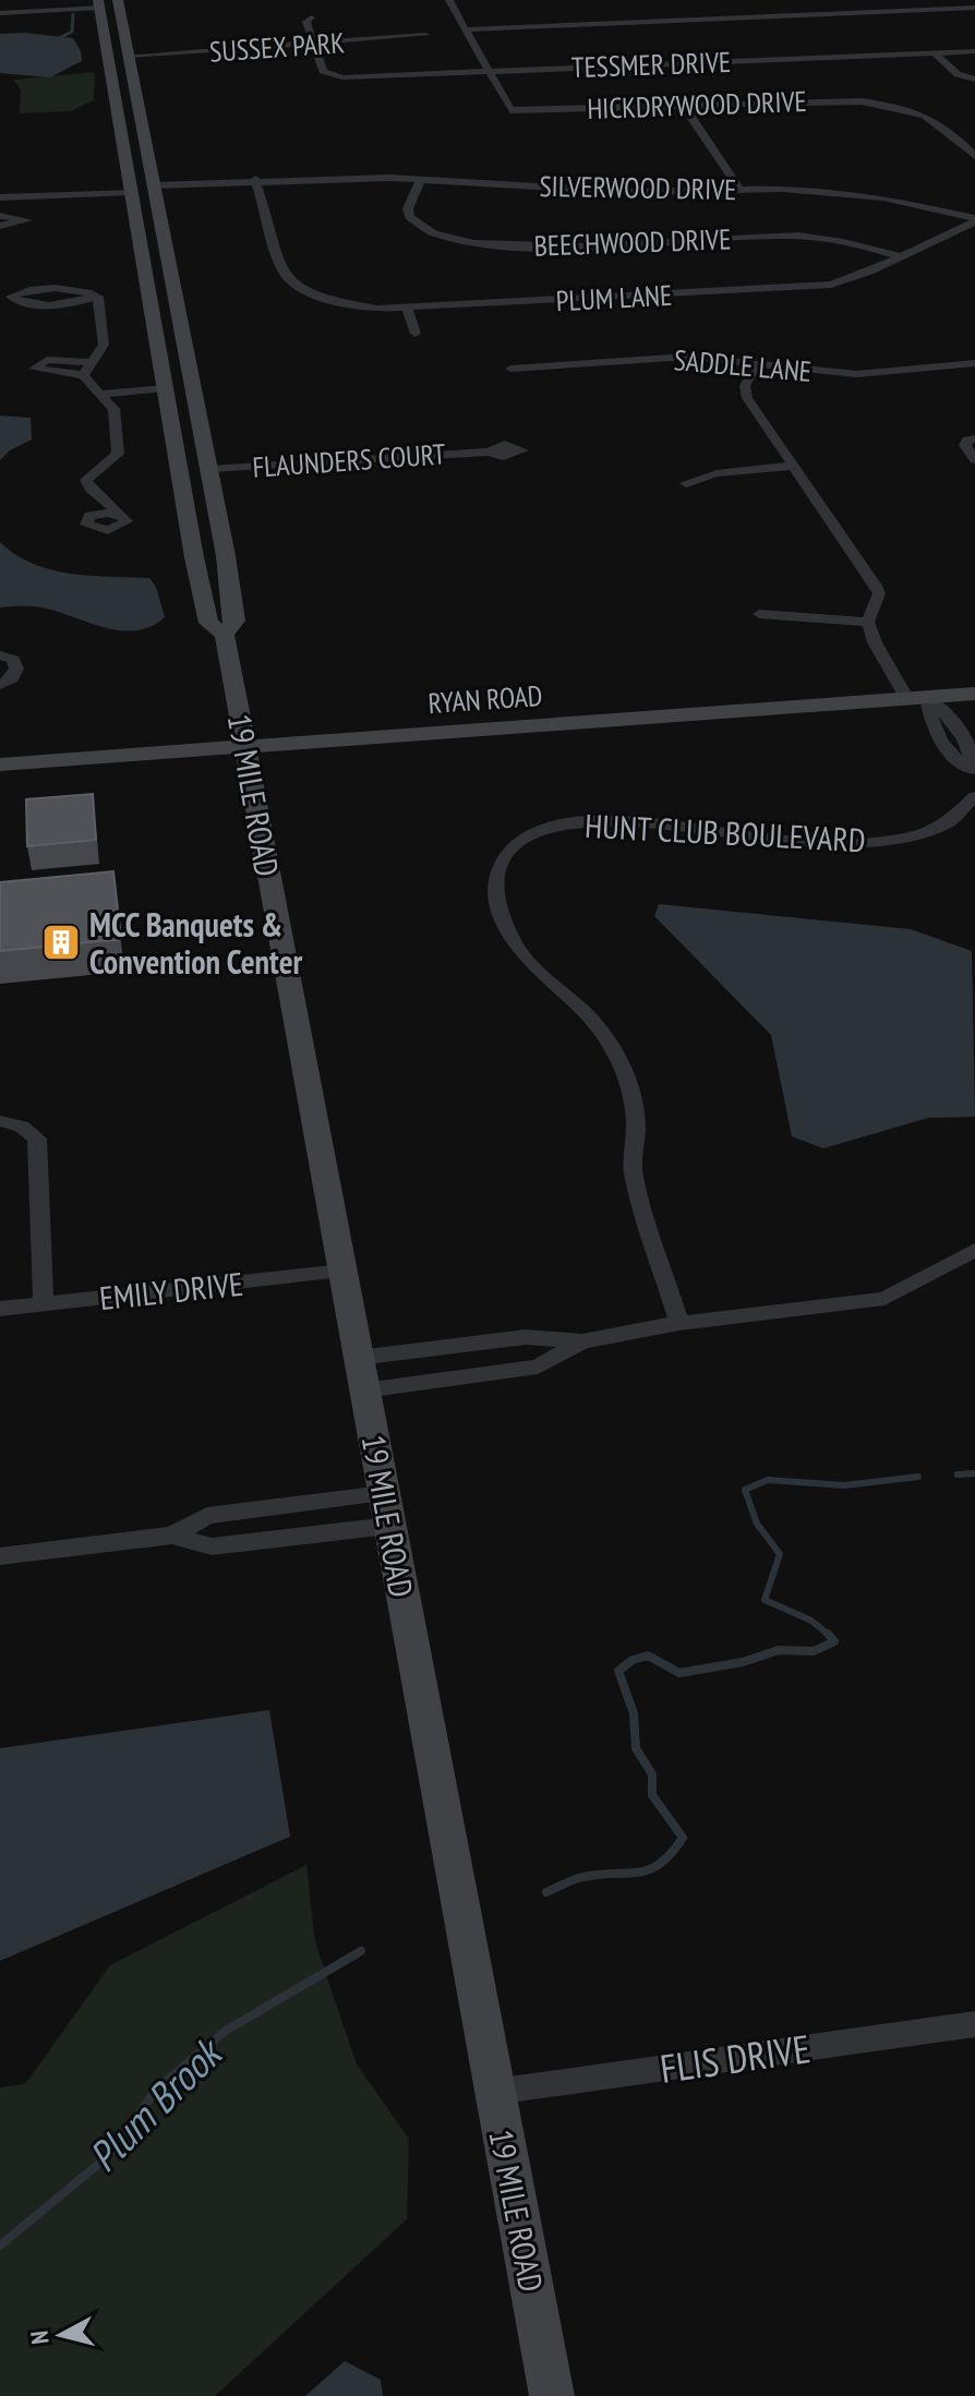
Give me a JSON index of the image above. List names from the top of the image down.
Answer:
{
  "streets": {
    "main road": ["RYAN ROAD", "19 MILE ROAD"],
    "street": [
      "SUSSEX PARK",
      "TESSMER DRIVE",
      "HICKDRYWOOD DRIVE",
      "SILVERWOOD DRIVE",
      "BEECHWOOD DRIVE",
      "PLUM LANE",
      "SADDLE LANE",
      "FLAUNDERS COURT",
      "HUNT CLUB BOULEVARD",
      "EMILY DRIVE",
      "FLIS DRIVE"
    ]
  },
  "crossings": [
    ["SUSSEX PARK", "TESSMER DRIVE"],
    ["SUSSEX PARK", "19 MILE ROAD"],
    ["TESSMER DRIVE", "HICKDRYWOOD DRIVE"],
    ["SILVERWOOD DRIVE", "BEECHWOOD DRIVE"],
    ["SILVERWOOD DRIVE", "PLUM LANE"],
    ["SILVERWOOD DRIVE", "19 MILE ROAD"],
    ["BEECHWOOD DRIVE", "PLUM LANE"],
    ["FLAUNDERS COURT", "19 MILE ROAD"],
    ["RYAN ROAD", "19 MILE ROAD"],
    ["19 MILE ROAD", "EMILY DRIVE"],
    ["19 MILE ROAD", "FLIS DRIVE"]
  ],
  "water": ["Plum Brook"],
  "places": {
    "building": ["MCC Banquets & Convention Center"]
  },
  "north": "left"
}
